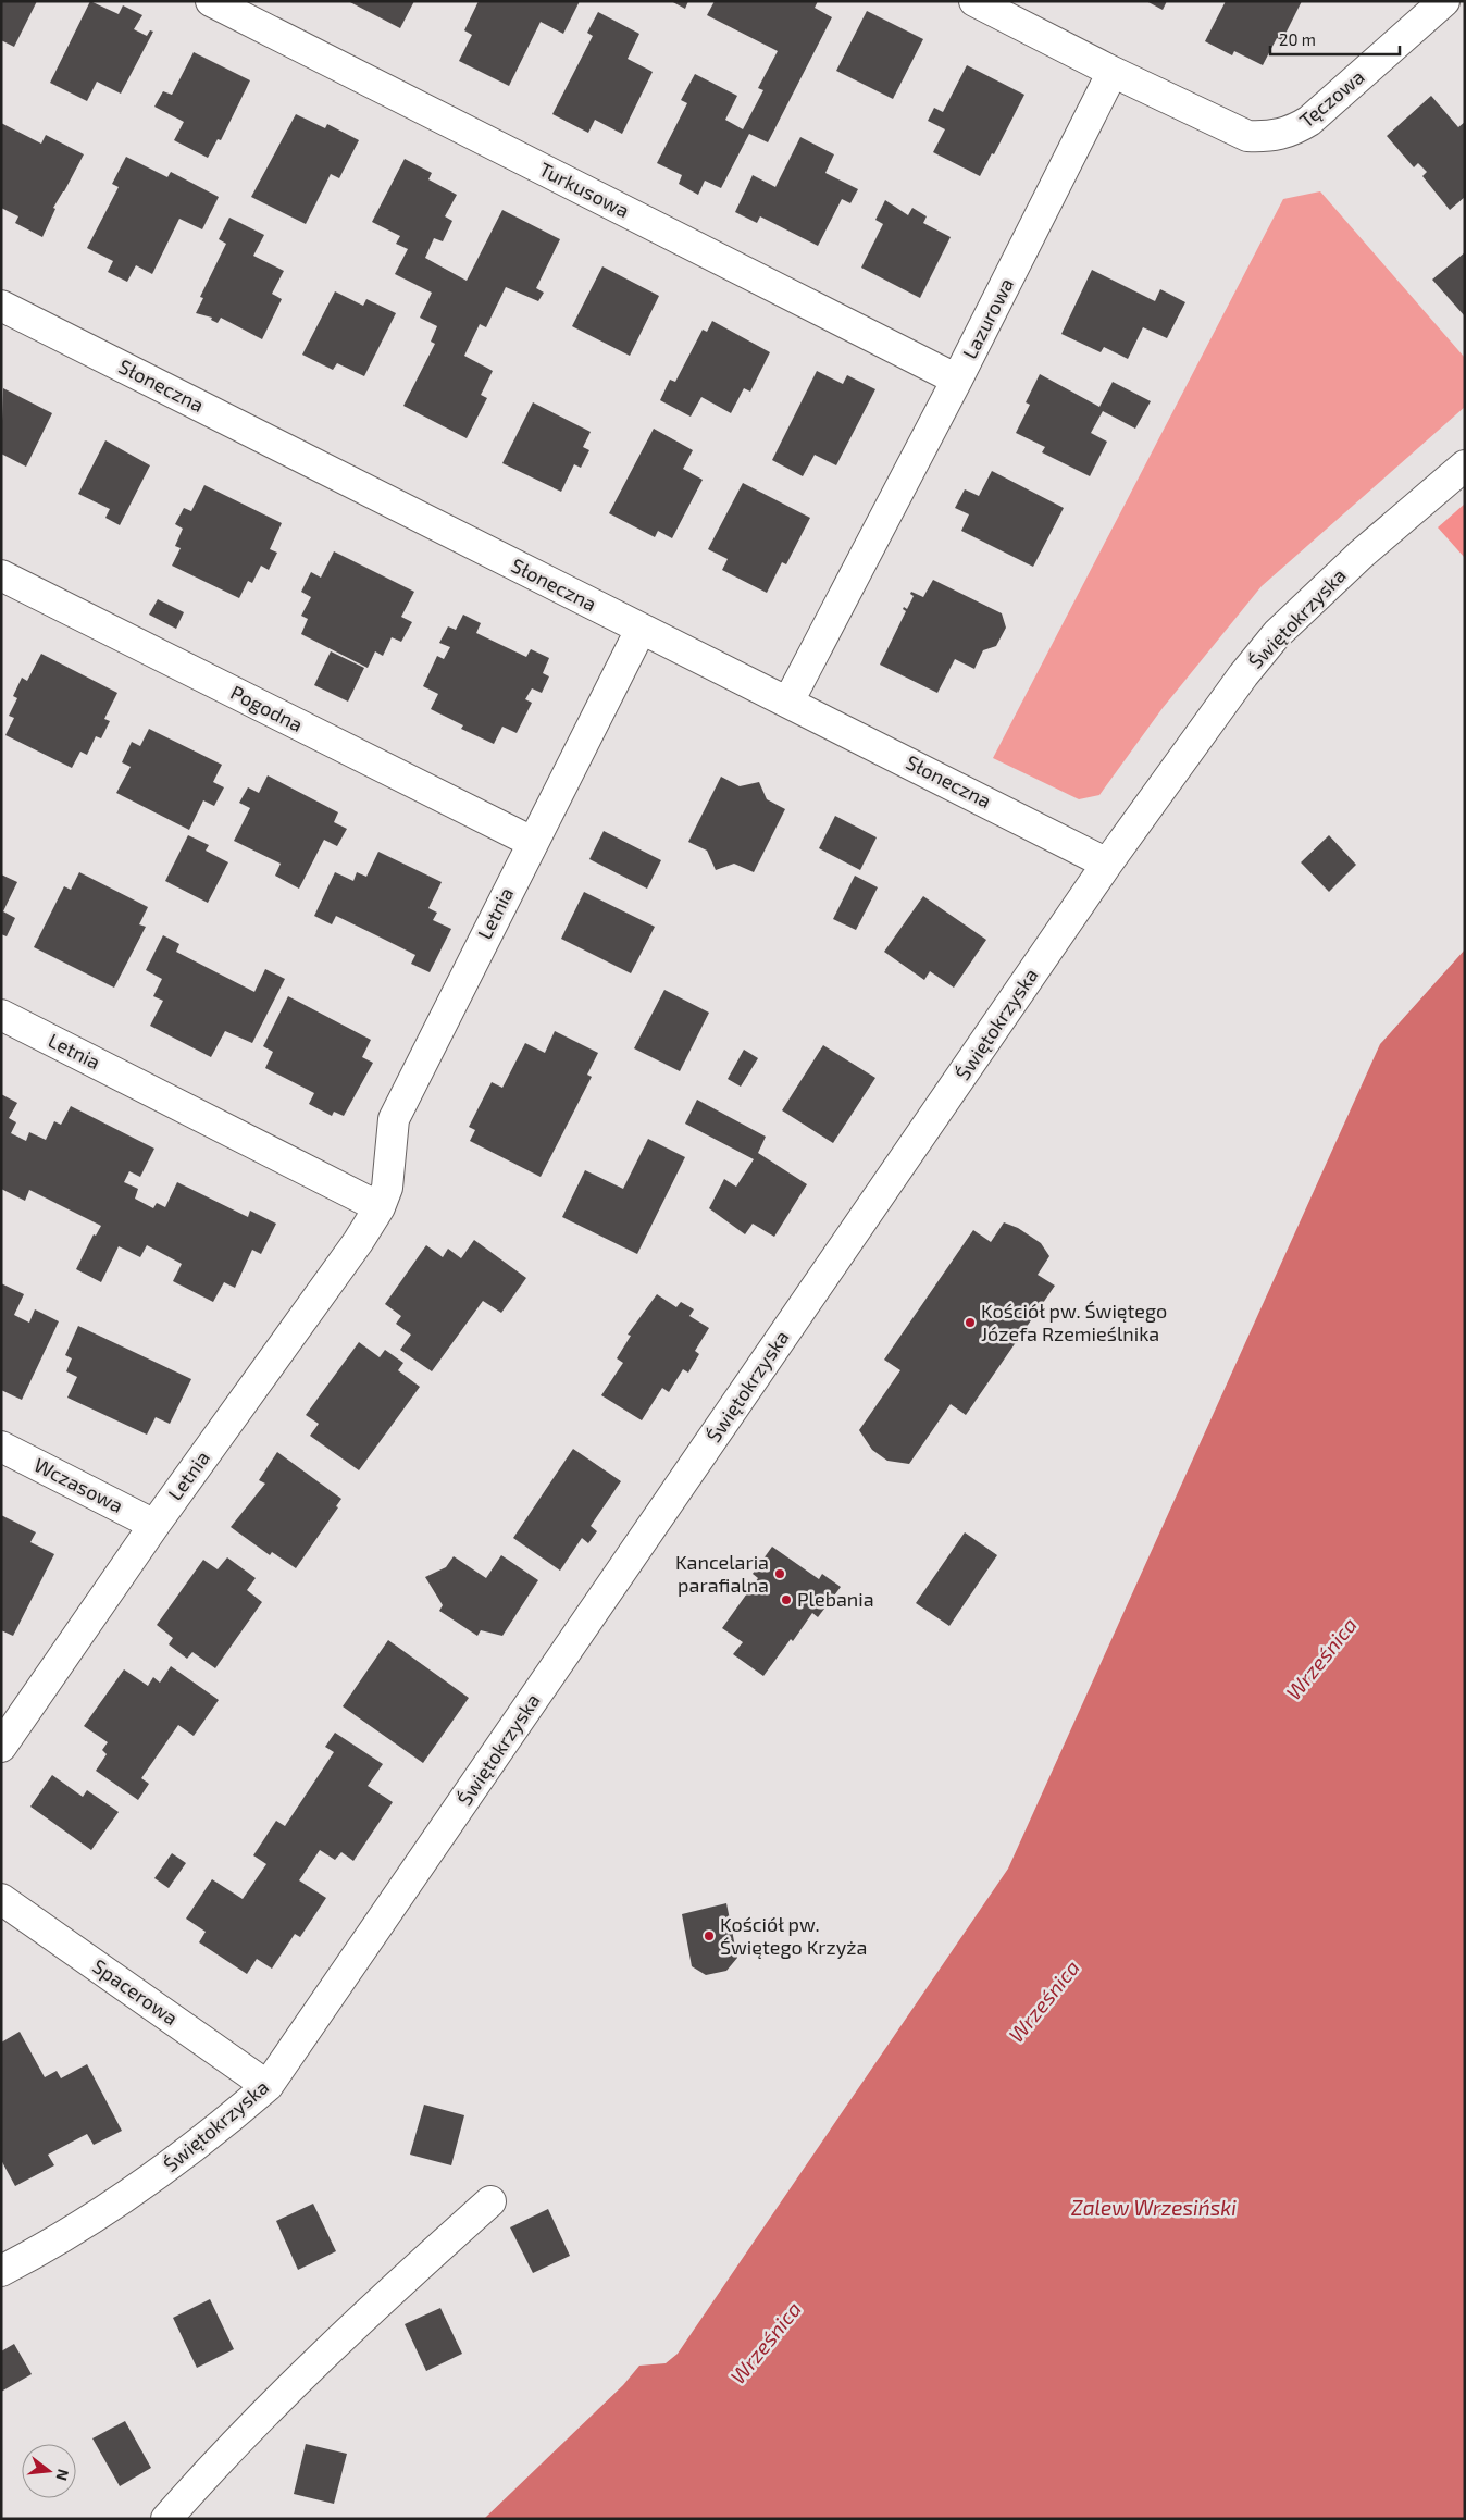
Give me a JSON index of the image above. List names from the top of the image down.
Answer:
{
  "streets": {
    "street": [
      "Tęczowa",
      "Turkusowa",
      "Lazurowa",
      "Słoneczna",
      "Świętokrzyska",
      "Pogodna",
      "Letnia",
      "Wczasowa",
      "Spacerowa"
    ]
  },
  "crossings": [
    ["Tęczowa", "Lazurowa"],
    ["Turkusowa", "Lazurowa"],
    ["Lazurowa", "Słoneczna"],
    ["Słoneczna", "Świętokrzyska"],
    ["Słoneczna", "Letnia"],
    ["Świętokrzyska", "Spacerowa"],
    ["Pogodna", "Letnia"],
    ["Letnia", "Wczasowa"]
  ],
  "water": ["Wrześnica", "Zalew Wrzesiński"],
  "places": [
    "Kościół pw. Świętego Józefa Rzemieślnika",
    "Kancelaria parafialna",
    "Plebania",
    "Kościół pw. Świętego Krzyża"
  ],
  "scale_bar": "20 m",
  "north": "right"
}
